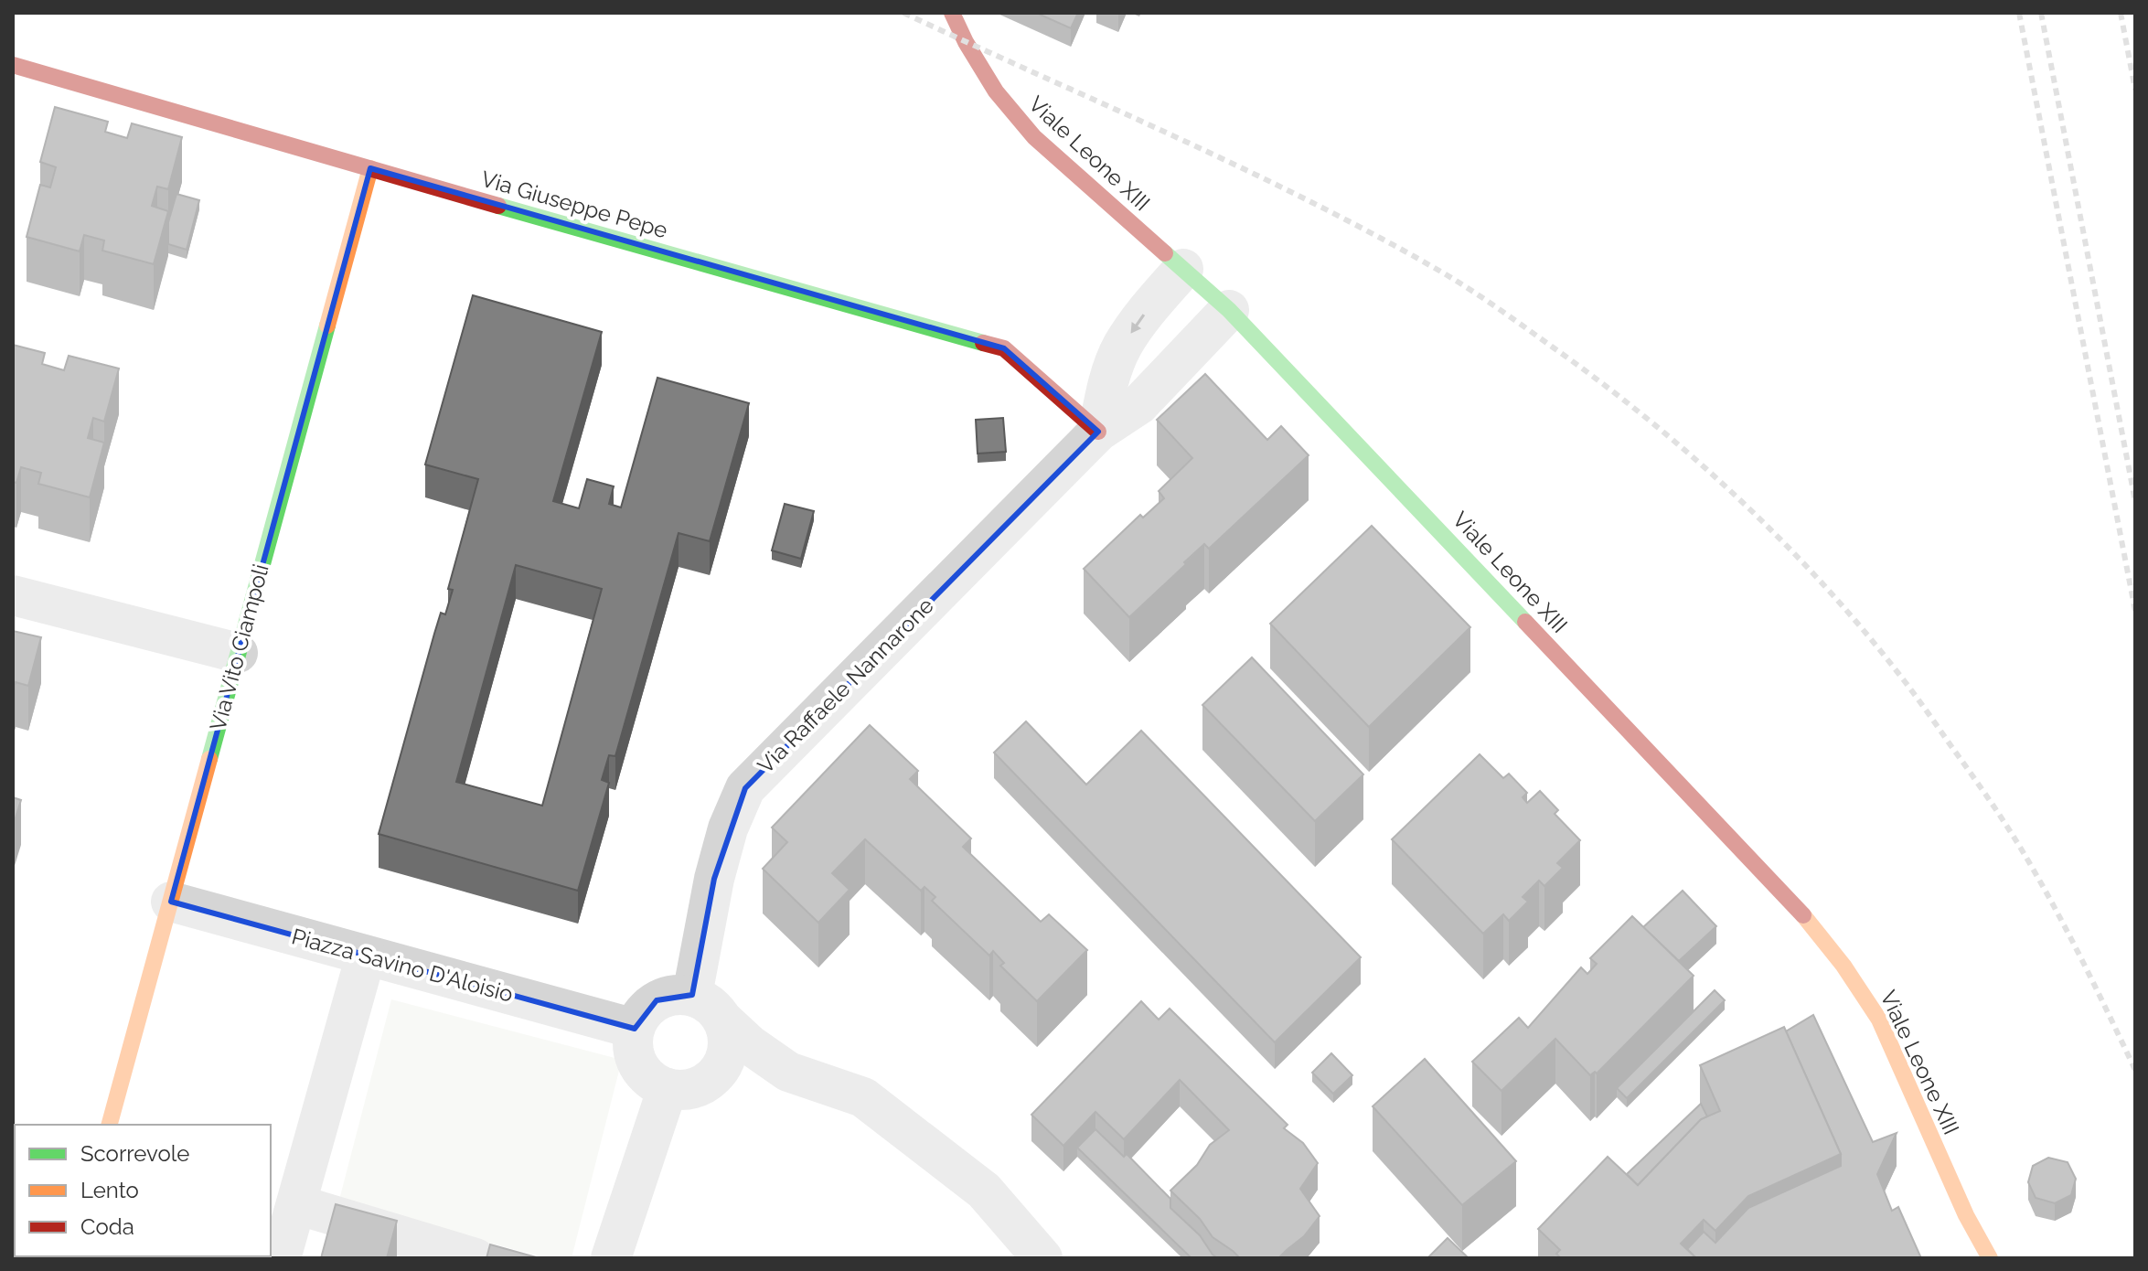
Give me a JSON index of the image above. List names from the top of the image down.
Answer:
{
  "streets": {
    "street": [
      "Viale Leone XIII",
      "Via Giuseppe Pepe",
      "Via Vito Ciampoli",
      "Via Raffaele Nannarone",
      "Piazza Savino D'Aloisio"
    ]
  },
  "crossings": [
    ["Viale Leone XIII", "Via Raffaele Nannarone"],
    ["Via Giuseppe Pepe", "Via Vito Ciampoli"],
    ["Via Giuseppe Pepe", "Via Raffaele Nannarone"],
    ["Via Vito Ciampoli", "Piazza Savino D'Aloisio"],
    ["Via Raffaele Nannarone", "Piazza Savino D'Aloisio"]
  ],
  "legend": ["Scorrevole", "Lento", "Coda"]
}
